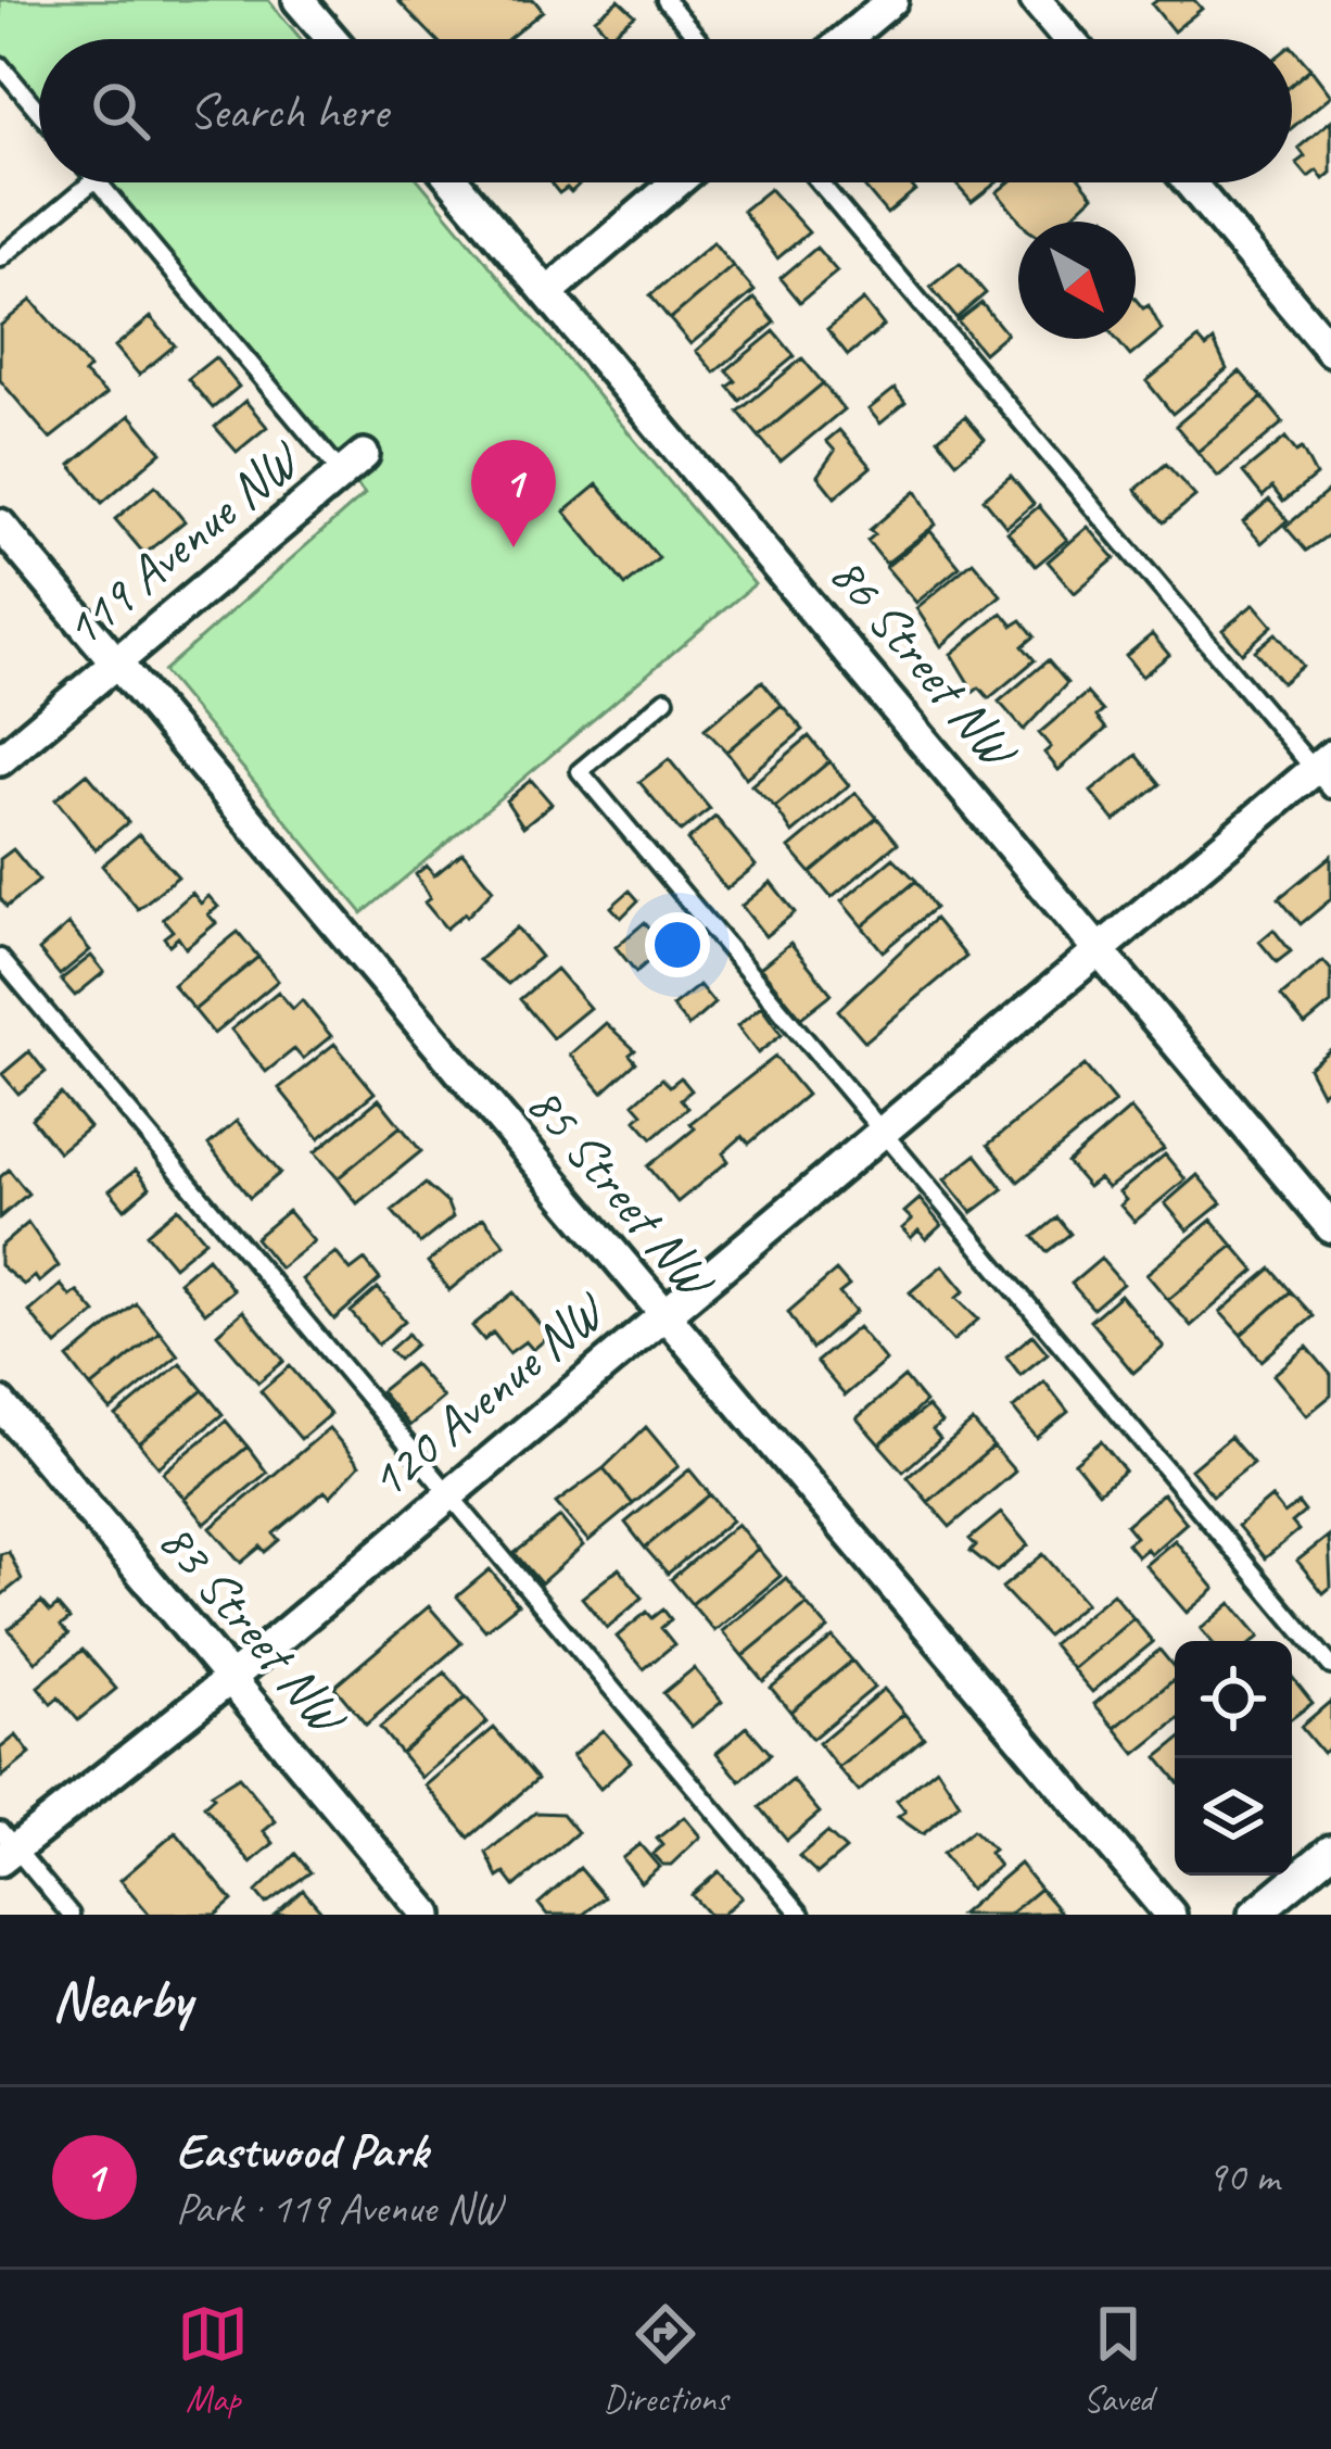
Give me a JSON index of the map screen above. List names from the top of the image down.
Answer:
{
  "streets": {
    "street": [
      "119 Avenue NW",
      "86 Street NW",
      "85 Street NW",
      "120 Avenue NW",
      "83 Street NW"
    ]
  },
  "crossings": [
    ["119 Avenue NW", "85 Street NW"],
    ["86 Street NW", "120 Avenue NW"],
    ["85 Street NW", "120 Avenue NW"],
    ["120 Avenue NW", "83 Street NW"]
  ],
  "north": "bottom right",
  "page": {
    "search": "Search here",
    "pins": "1",
    "heading": "Nearby",
    "list": [
      {
        "mark": "1",
        "name": "Eastwood Park",
        "note": "Park · 119 Avenue NW",
        "value": "90 m"
      }
    ],
    "nav": ["Map", "Directions", "Saved"]
  }
}
